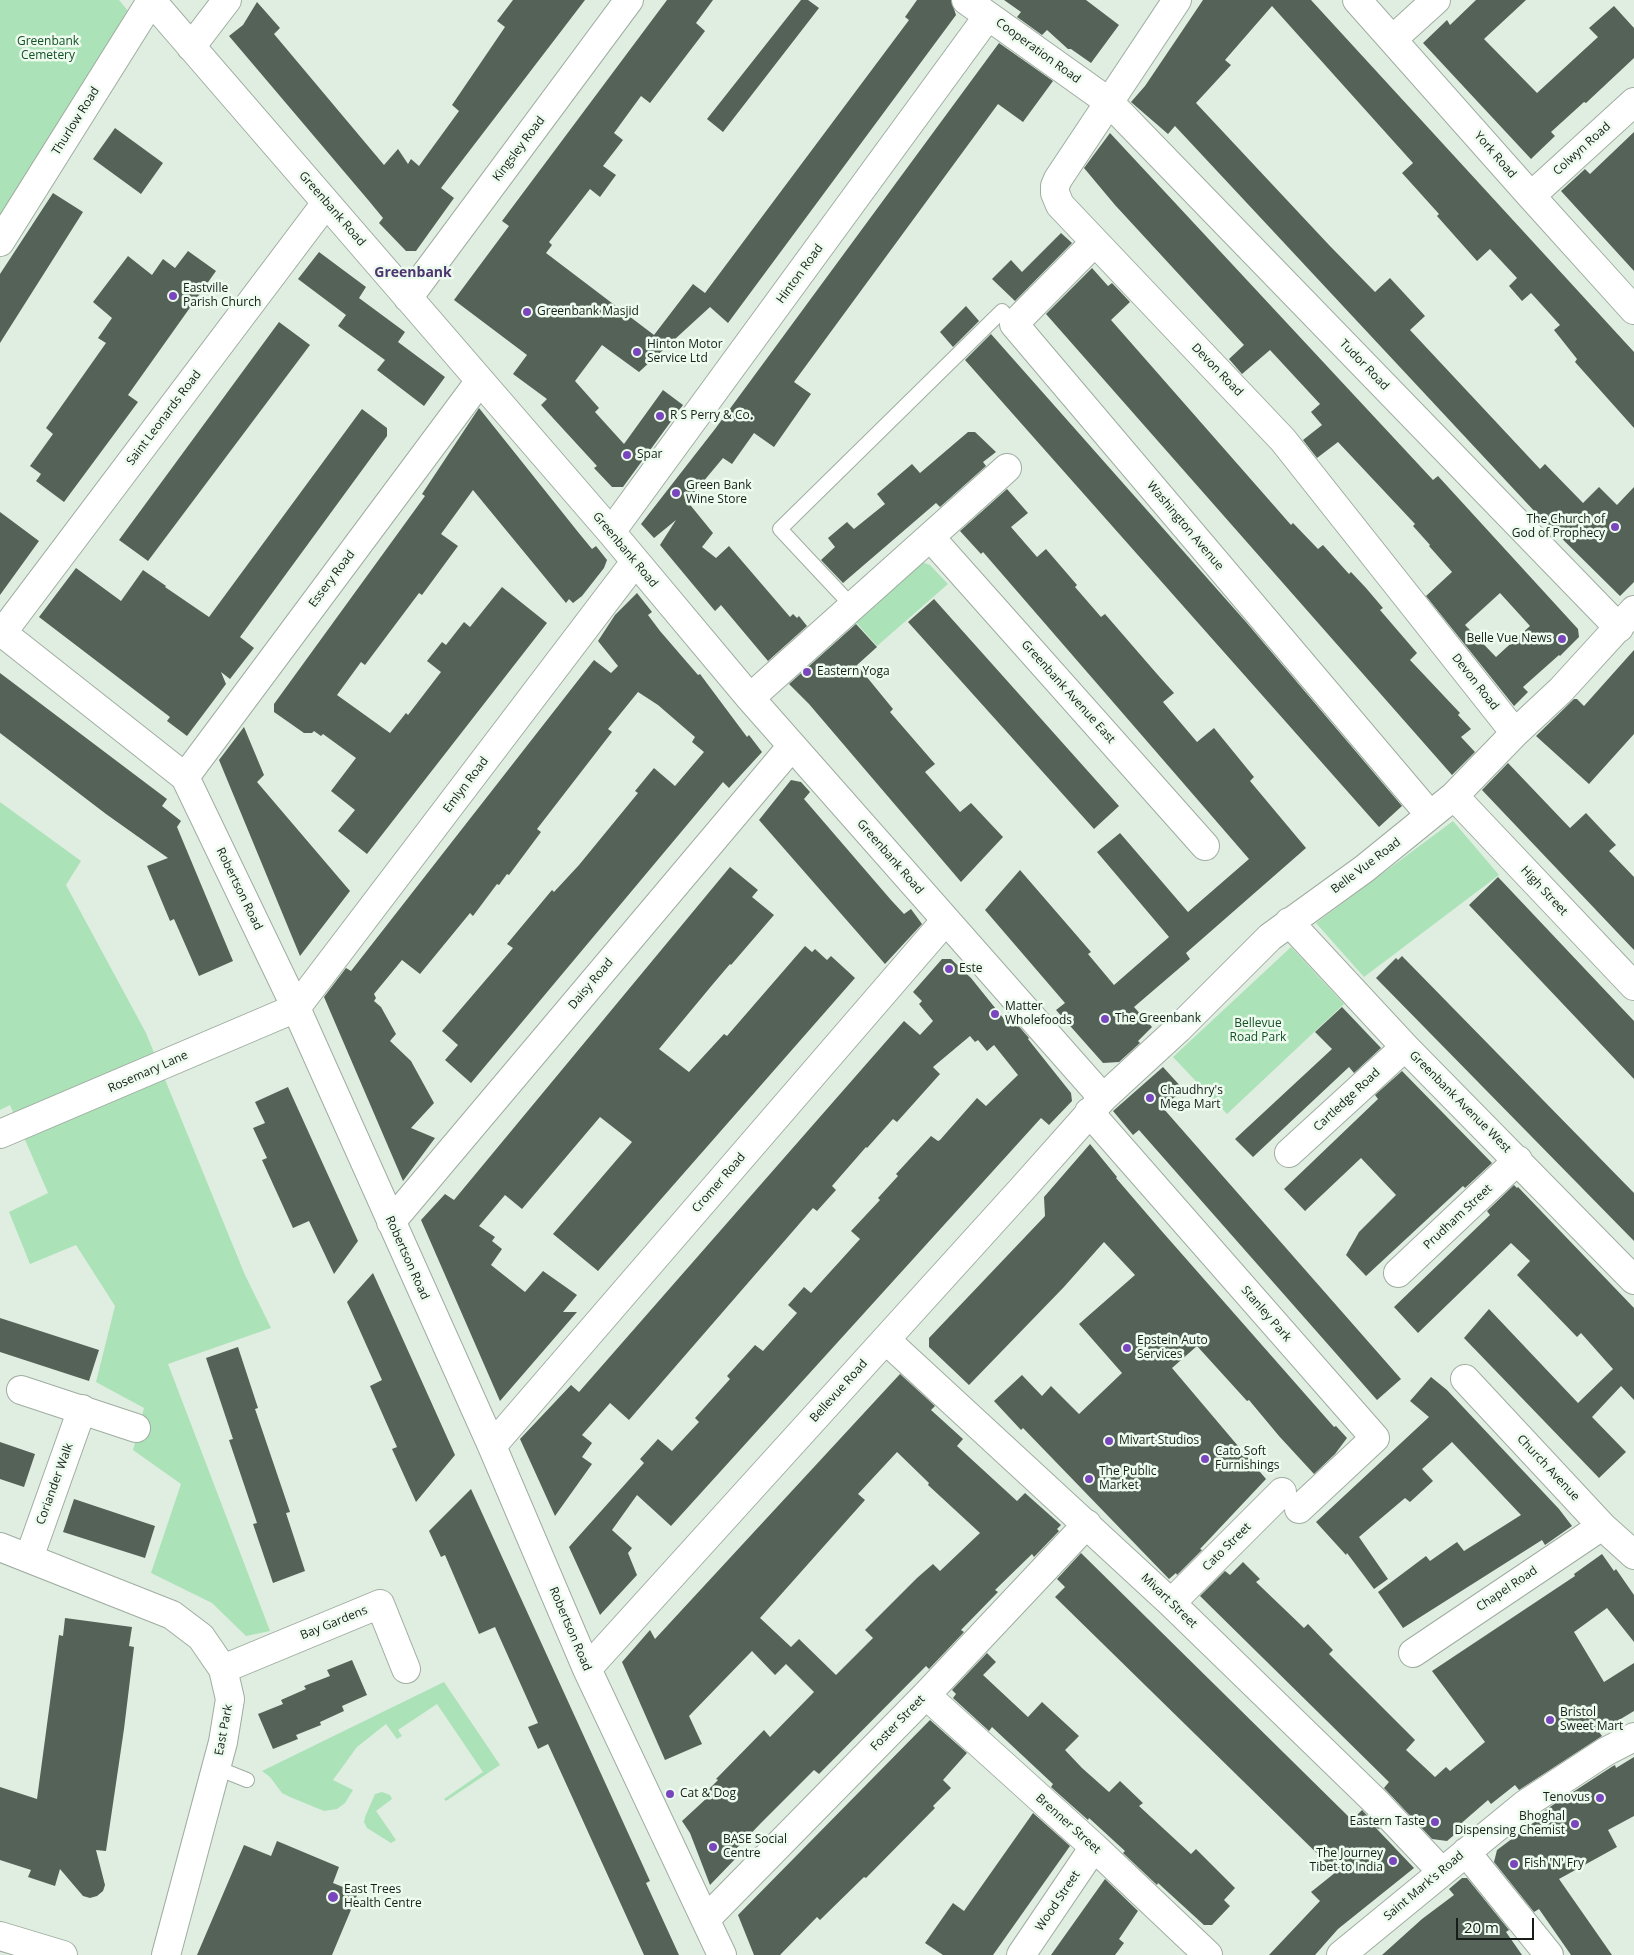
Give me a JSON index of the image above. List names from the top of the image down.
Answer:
{
  "streets": {
    "street": [
      "Cooperation Road",
      "Thurlow Road",
      "Kingsley Road",
      "Colwyn Road",
      "York Road",
      "Greenbank Road",
      "Hinton Road",
      "Tudor Road",
      "Devon Road",
      "Saint Leonards Road",
      "Washington Avenue",
      "Essery Road",
      "Greenbank Avenue East",
      "Emlyn Road",
      "Belle Vue Road",
      "Robertson Road",
      "High Street",
      "Daisy Road",
      "Rosemary Lane",
      "Cartledge Road",
      "Greenbank Avenue West",
      "Cromer Road",
      "Prudham Street",
      "Stanley Park",
      "Bellevue Road",
      "Church Avenue",
      "Coriander Walk",
      "Cato Street",
      "Chapel Road",
      "Mivart Street",
      "Bay Gardens",
      "Foster Street",
      "East Park",
      "Brenner Street",
      "Saint Mark's Road",
      "Wood Street"
    ]
  },
  "crossings": [
    ["Cooperation Road", "Hinton Road"],
    ["Cooperation Road", "Tudor Road"],
    ["Cooperation Road", "Devon Road"],
    ["Thurlow Road", "Greenbank Road"],
    ["Kingsley Road", "Greenbank Road"],
    ["Colwyn Road", "York Road"],
    ["Greenbank Road", "Hinton Road"],
    ["Greenbank Road", "Saint Leonards Road"],
    ["Greenbank Road", "Essery Road"],
    ["Greenbank Road", "Emlyn Road"],
    ["Greenbank Road", "Belle Vue Road"],
    ["Greenbank Road", "Daisy Road"],
    ["Greenbank Road", "Cromer Road"],
    ["Greenbank Road", "Stanley Park"],
    ["Greenbank Road", "Bellevue Road"],
    ["Tudor Road", "Devon Road"],
    ["Tudor Road", "Belle Vue Road"],
    ["Devon Road", "Belle Vue Road"],
    ["Saint Leonards Road", "Robertson Road"],
    ["Washington Avenue", "Belle Vue Road"],
    ["Essery Road", "Robertson Road"],
    ["Emlyn Road", "Robertson Road"],
    ["Emlyn Road", "Rosemary Lane"],
    ["Belle Vue Road", "High Street"],
    ["Belle Vue Road", "Greenbank Avenue West"],
    ["Belle Vue Road", "Stanley Park"],
    ["Belle Vue Road", "Bellevue Road"],
    ["Robertson Road", "Daisy Road"],
    ["Robertson Road", "Rosemary Lane"],
    ["Robertson Road", "Cromer Road"],
    ["Robertson Road", "Bellevue Road"],
    ["Robertson Road", "Foster Street"],
    ["Cartledge Road", "Greenbank Avenue West"],
    ["Greenbank Avenue West", "Prudham Street"],
    ["Stanley Park", "Bellevue Road"],
    ["Stanley Park", "Cato Street"],
    ["Bellevue Road", "Mivart Street"],
    ["Church Avenue", "Chapel Road"],
    ["Coriander Walk", "East Park"],
    ["Cato Street", "Mivart Street"],
    ["Mivart Street", "Foster Street"],
    ["Mivart Street", "Saint Mark's Road"],
    ["Bay Gardens", "East Park"],
    ["Foster Street", "Brenner Street"],
    ["Brenner Street", "Wood Street"]
  ],
  "districts": ["Greenbank"],
  "parks": ["Greenbank Cemetery", "Bellevue Road Park"],
  "places": [
    "Eastville Parish Church",
    "Greenbank Masjid",
    "Hinton Motor Service Ltd",
    "R S Perry & Co.",
    "Spar",
    "Green Bank Wine Store",
    "The Church of God of Prophecy",
    "Belle Vue News",
    "Eastern Yoga",
    "Este",
    "Matter Wholefoods",
    "The Greenbank",
    "Chaudhry's Mega Mart",
    "Epstein Auto Services",
    "Mivart Studios",
    "Cato Soft Furnishings",
    "The Public Market",
    "Bristol Sweet Mart",
    "Cat & Dog",
    "Tenovus",
    "Eastern Taste",
    "Bhoghal Dispensing Chemist",
    "BASE Social Centre",
    "The Journey Tibet to India",
    "Fish 'N' Fry",
    "East Trees Health Centre"
  ],
  "scale_bar": "20 m"
}
